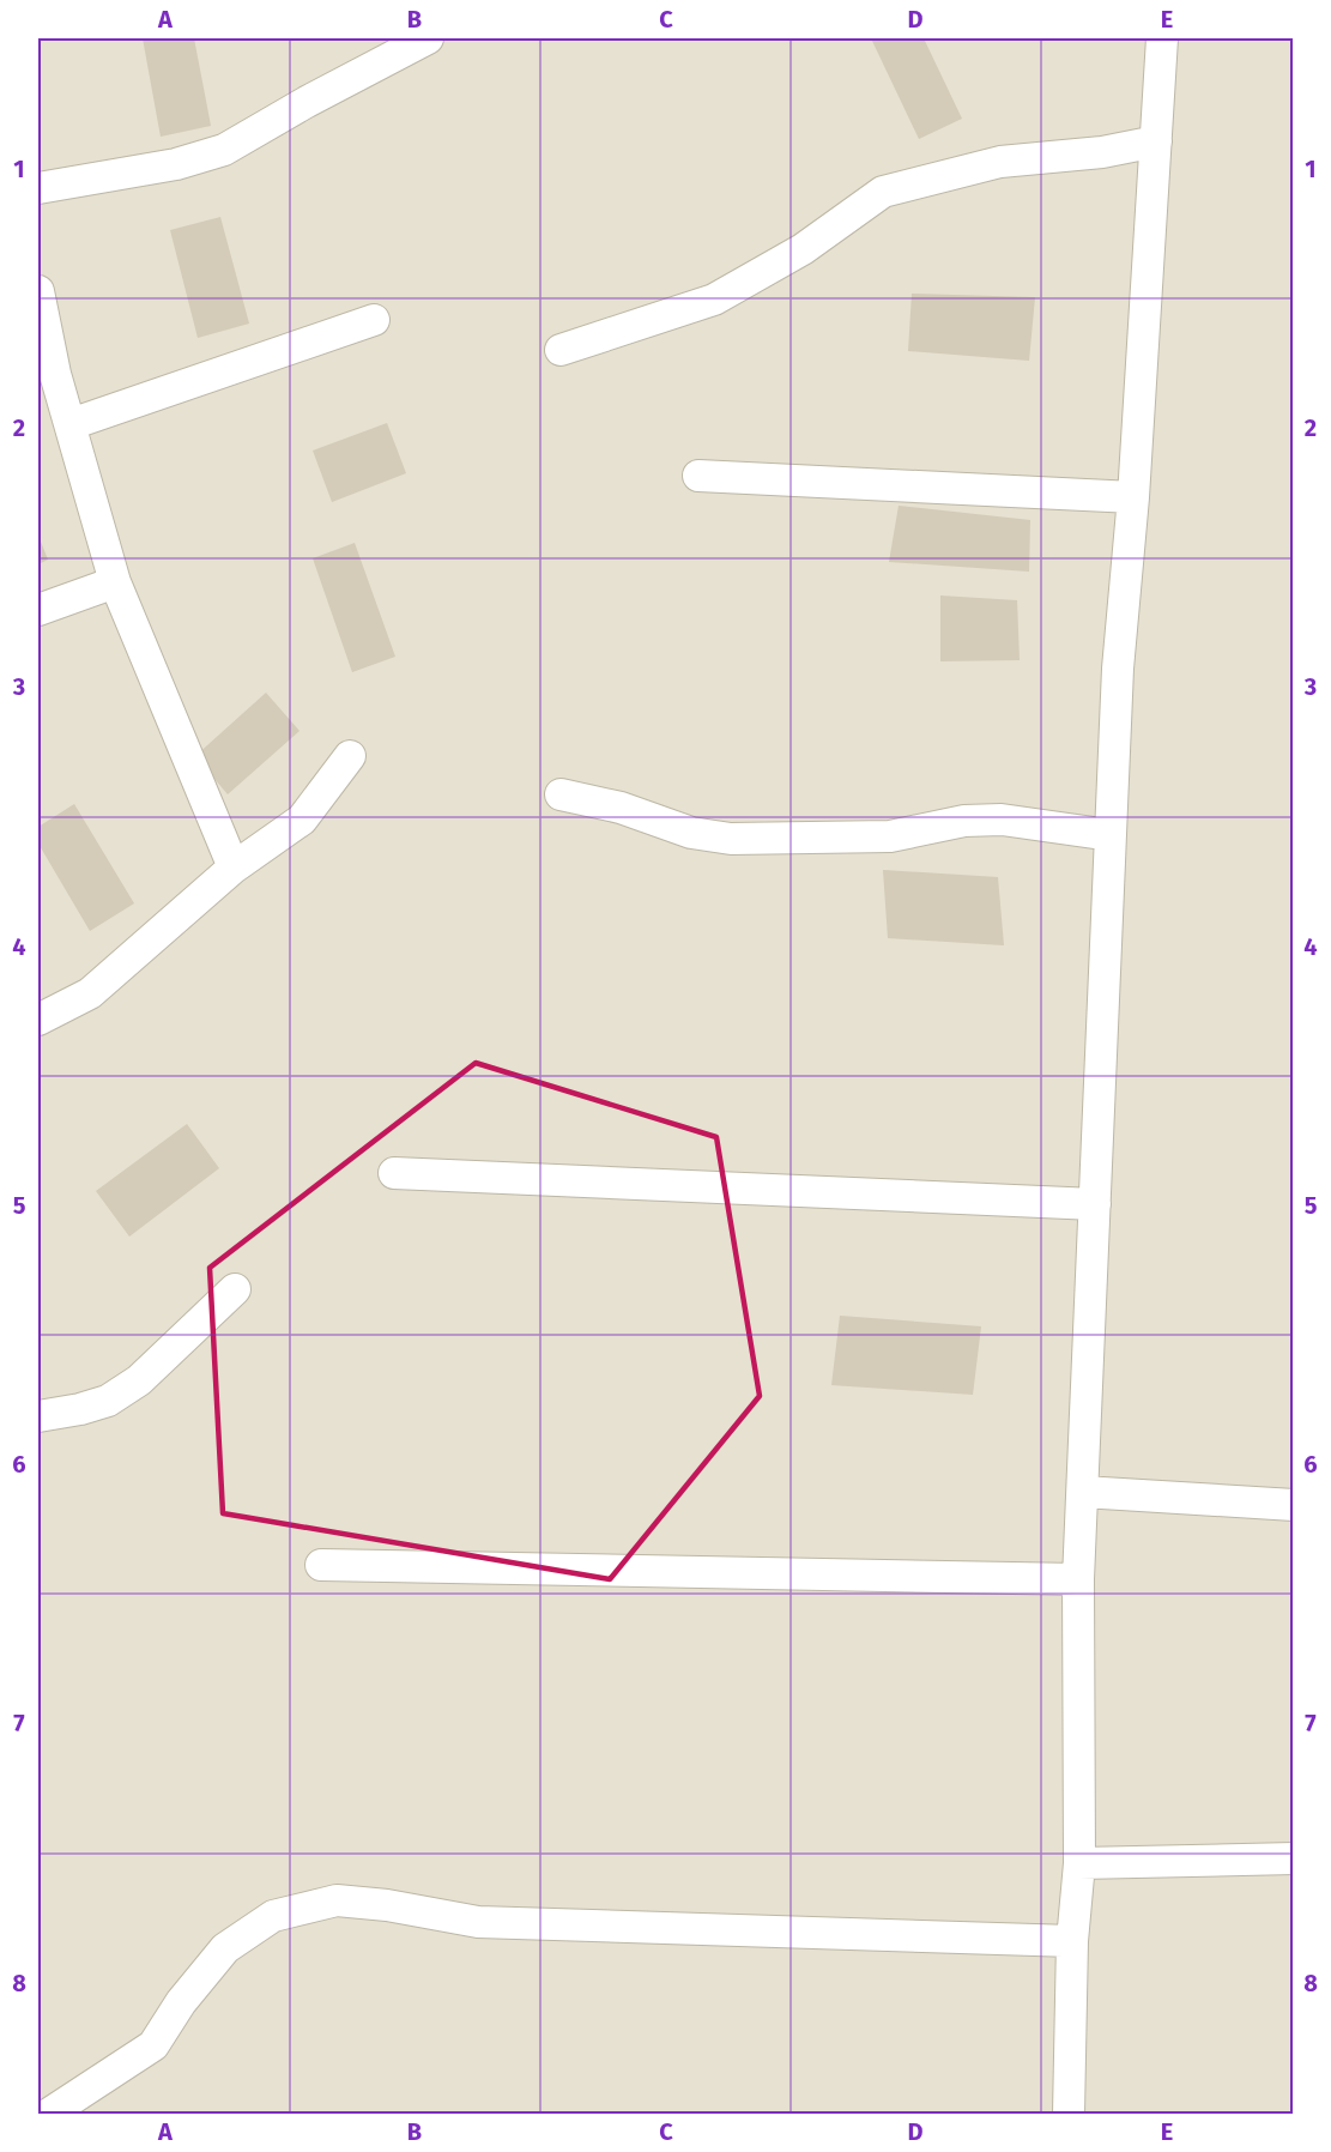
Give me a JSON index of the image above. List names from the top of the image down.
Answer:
{
  "grid": {
    "columns": [
      "A",
      "B",
      "C",
      "D",
      "E"
    ],
    "rows": [
      "1",
      "2",
      "3",
      "4",
      "5",
      "6",
      "7",
      "8"
    ]
  }
}
